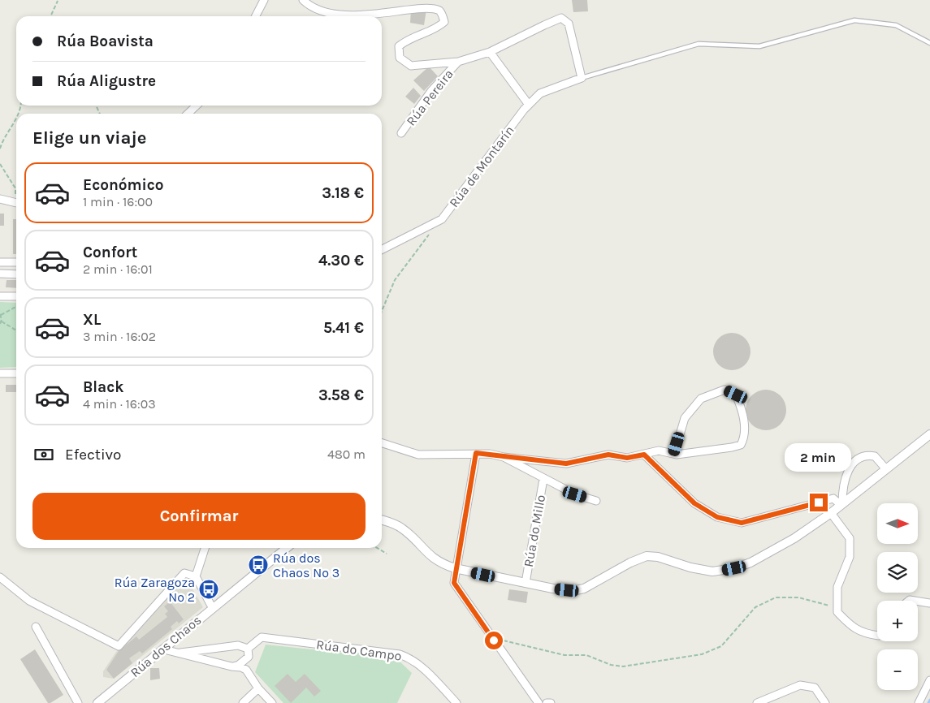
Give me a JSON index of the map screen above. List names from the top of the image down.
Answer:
{
  "streets": {
    "street": [
      "Rúa Pereira",
      "Rúa de Montarín",
      "Rúa do Millo",
      "Rúa dos Chaos",
      "Rúa do Campo"
    ]
  },
  "places": {
    "bus stop": ["Rúa dos Chaos Nº 3", "Rúa Zaragoza Nº 2"]
  },
  "north": "right",
  "page": {
    "banner": ["Rúa Boavista", "Rúa Aligustre"],
    "heading": "Elige un viaje",
    "list": [
      {
        "name": "Económico",
        "note": "1 min · 16:00",
        "value": "3.18 €"
      },
      {
        "name": "Confort",
        "note": "2 min · 16:01",
        "value": "4.30 €"
      },
      {
        "name": "XL",
        "note": "3 min · 16:02",
        "value": "5.41 €"
      },
      {
        "name": "Black",
        "note": "4 min · 16:03",
        "value": "3.58 €"
      }
    ],
    "pay": ["Efectivo", "480 m"],
    "bubble": "2 min",
    "buttons": "Confirmar",
    "map_buttons": ["+", "−"]
  }
}
